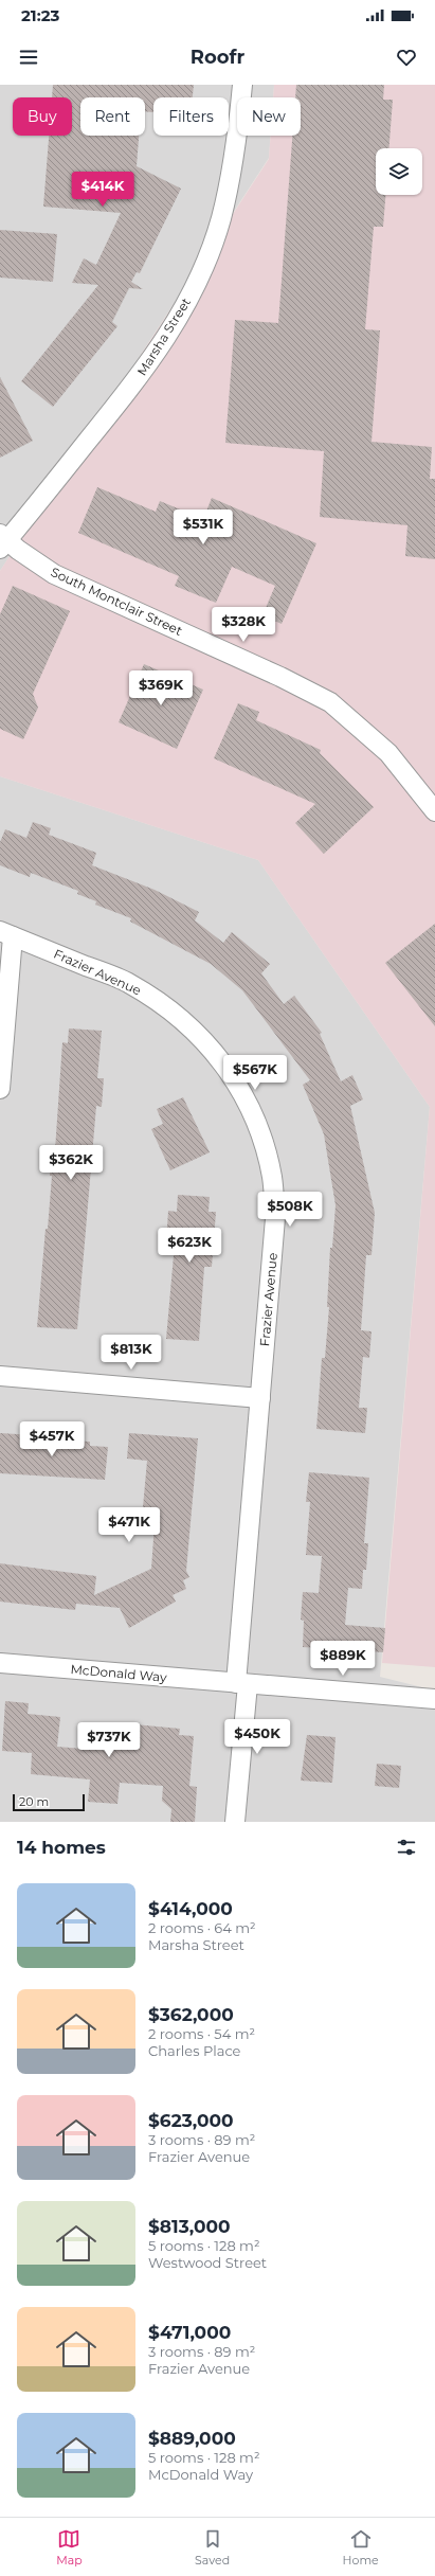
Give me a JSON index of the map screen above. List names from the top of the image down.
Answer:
{
  "streets": {
    "street": [
      "Marsha Street",
      "South Montclair Street",
      "Frazier Avenue",
      "McDonald Way"
    ]
  },
  "crossings": [
    ["Marsha Street", "South Montclair Street"],
    ["Frazier Avenue", "McDonald Way"]
  ],
  "scale_bar": "20 m",
  "page": {
    "status": "21:23",
    "header": "Roofr",
    "chip": [
      "Buy",
      "Rent",
      "Filters",
      "New"
    ],
    "price": [
      "$414K",
      "$531K",
      "$328K",
      "$369K",
      "$567K",
      "$362K",
      "$508K",
      "$623K",
      "$813K",
      "$457K",
      "$471K",
      "$889K",
      "$450K",
      "$737K"
    ],
    "scale": "20 m",
    "heading": "14 homes",
    "list": [
      {
        "name": "$414,000",
        "note": "2 rooms · 64 m² · Marsha Street"
      },
      {
        "name": "$362,000",
        "note": "2 rooms · 54 m² · Charles Place"
      },
      {
        "name": "$623,000",
        "note": "3 rooms · 89 m² · Frazier Avenue"
      },
      {
        "name": "$813,000",
        "note": "5 rooms · 128 m² · Westwood Street"
      },
      {
        "name": "$471,000",
        "note": "3 rooms · 89 m² · Frazier Avenue"
      },
      {
        "name": "$889,000",
        "note": "5 rooms · 128 m² · McDonald Way"
      }
    ],
    "tabs": ["Map", "Saved", "Home"]
  }
}
